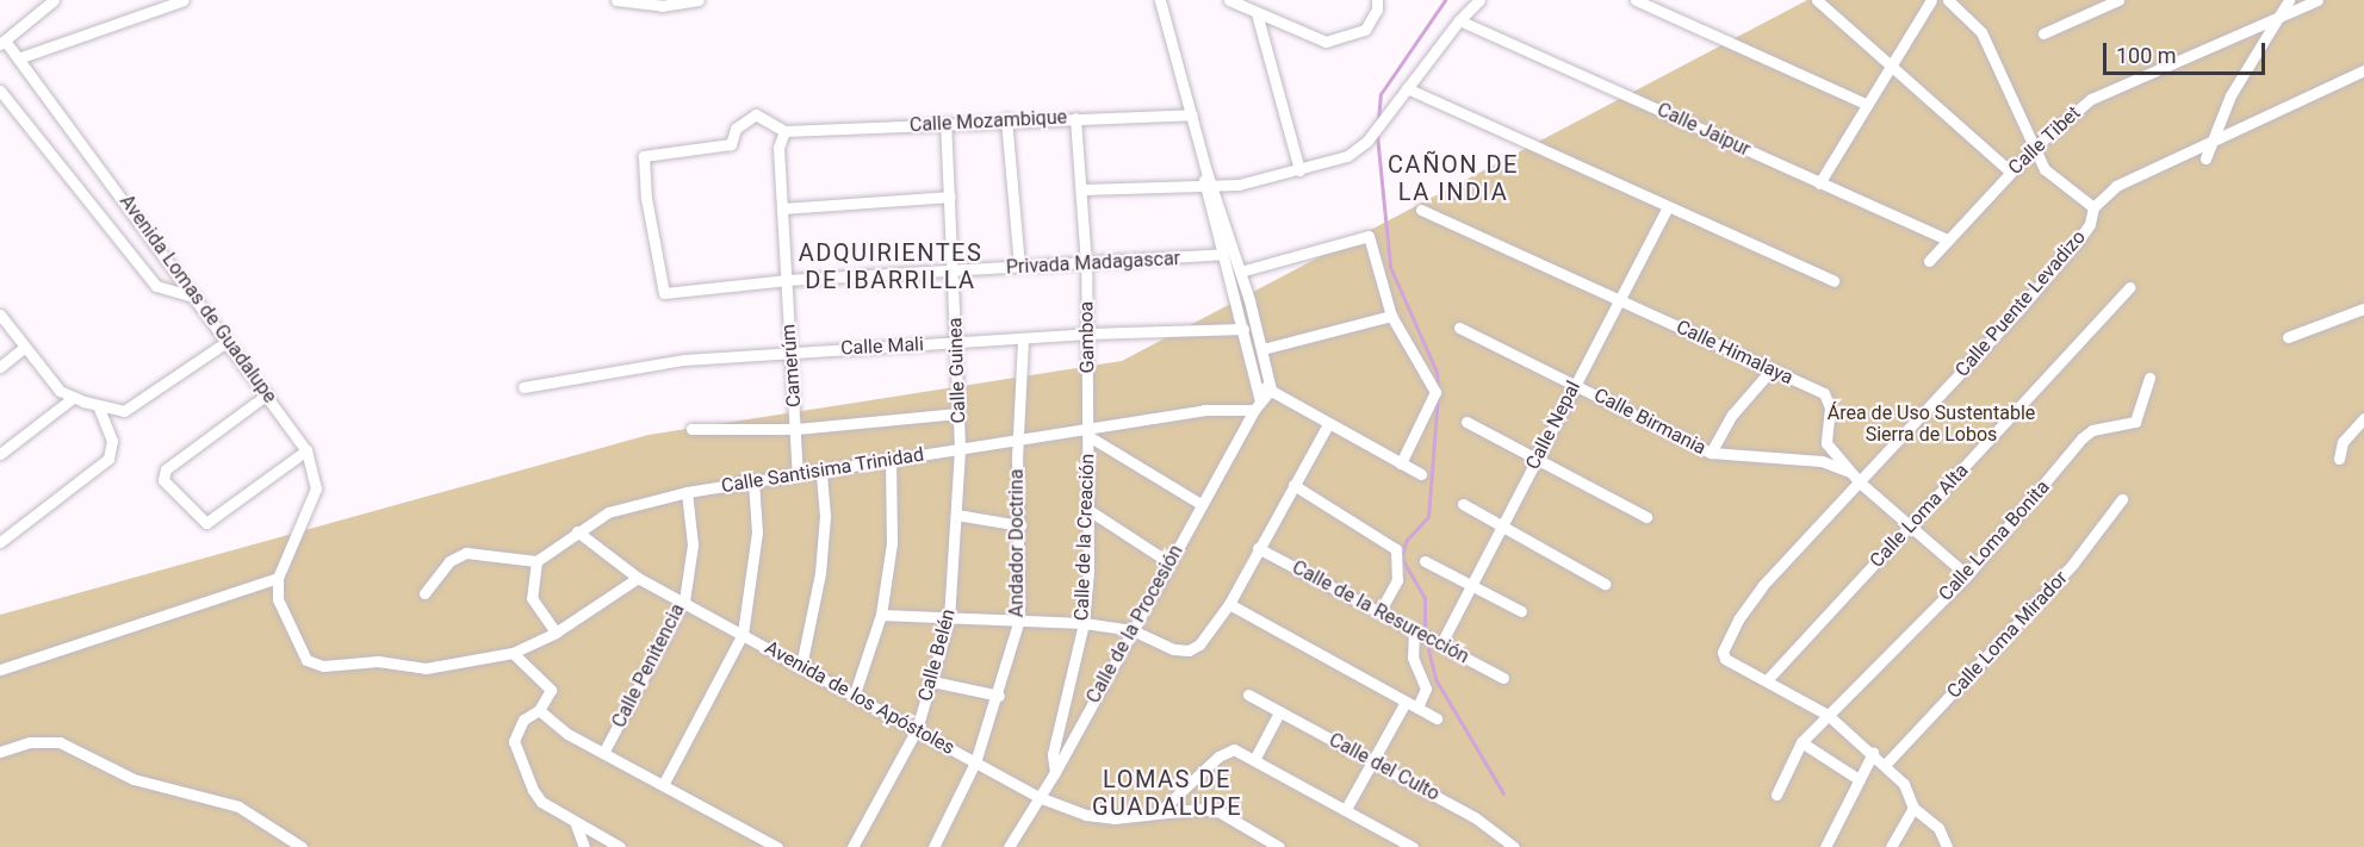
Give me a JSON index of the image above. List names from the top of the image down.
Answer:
{
  "streets": {
    "street": [
      "Calle Mozambique",
      "Calle Jaipur",
      "Calle Tibet",
      "Privada Madagascar",
      "Avenida Lomas de Guadalupe",
      "Calle Puente Levadizo",
      "Gamboa",
      "Calle Mali",
      "Calle Himalaya",
      "Camerúm",
      "Calle Guinea",
      "Calle Birmania",
      "Calle Nepal",
      "Calle Santisima Trinidad",
      "Calle Loma Alta",
      "Calle de la Creación",
      "Calle Loma Bonita",
      "Andador Doctrina",
      "Calle de la Resurección",
      "Calle de la Procesión",
      "Calle Loma Mirador",
      "Calle Belén",
      "Calle Penitencia",
      "Avenida de los Apóstoles",
      "Calle del Culto"
    ]
  },
  "crossings": [
    ["Calle Mozambique", "Privada Madagascar"],
    ["Calle Mozambique", "Gamboa"],
    ["Calle Mozambique", "Camerúm"],
    ["Calle Mozambique", "Calle Guinea"],
    ["Calle Jaipur", "Calle Tibet"],
    ["Privada Madagascar", "Gamboa"],
    ["Privada Madagascar", "Camerúm"],
    ["Privada Madagascar", "Calle Guinea"],
    ["Calle Puente Levadizo", "Calle Himalaya"],
    ["Calle Puente Levadizo", "Calle Birmania"],
    ["Calle Puente Levadizo", "Calle Loma Alta"],
    ["Gamboa", "Calle Mali"],
    ["Gamboa", "Calle Santisima Trinidad"],
    ["Gamboa", "Calle de la Creación"],
    ["Calle Mali", "Camerúm"],
    ["Calle Mali", "Calle Guinea"],
    ["Calle Mali", "Andador Doctrina"],
    ["Calle Himalaya", "Calle Birmania"],
    ["Calle Himalaya", "Calle Nepal"],
    ["Calle Himalaya", "Calle Loma Alta"],
    ["Calle Himalaya", "Calle Loma Bonita"],
    ["Camerúm", "Calle Santisima Trinidad"],
    ["Calle Guinea", "Calle Santisima Trinidad"],
    ["Calle Guinea", "Calle Belén"],
    ["Calle Birmania", "Calle Nepal"],
    ["Calle Nepal", "Calle de la Resurección"],
    ["Calle Santisima Trinidad", "Calle de la Creación"],
    ["Calle Santisima Trinidad", "Andador Doctrina"],
    ["Calle Santisima Trinidad", "Calle de la Procesión"],
    ["Calle Santisima Trinidad", "Calle Belén"],
    ["Calle Santisima Trinidad", "Calle Penitencia"],
    ["Calle Santisima Trinidad", "Avenida de los Apóstoles"],
    ["Calle de la Creación", "Calle de la Procesión"],
    ["Andador Doctrina", "Avenida de los Apóstoles"],
    ["Calle de la Procesión", "Avenida de los Apóstoles"],
    ["Calle Belén", "Avenida de los Apóstoles"],
    ["Calle Penitencia", "Avenida de los Apóstoles"]
  ],
  "districts": ["CAÑON DE LA INDIA", "ADQUIRIENTES DE IBARRILLA", "LOMAS DE GUADALUPE"],
  "parks": ["Área de Uso Sustentable Sierra de Lobos"],
  "scale_bar": "100 m"
}
